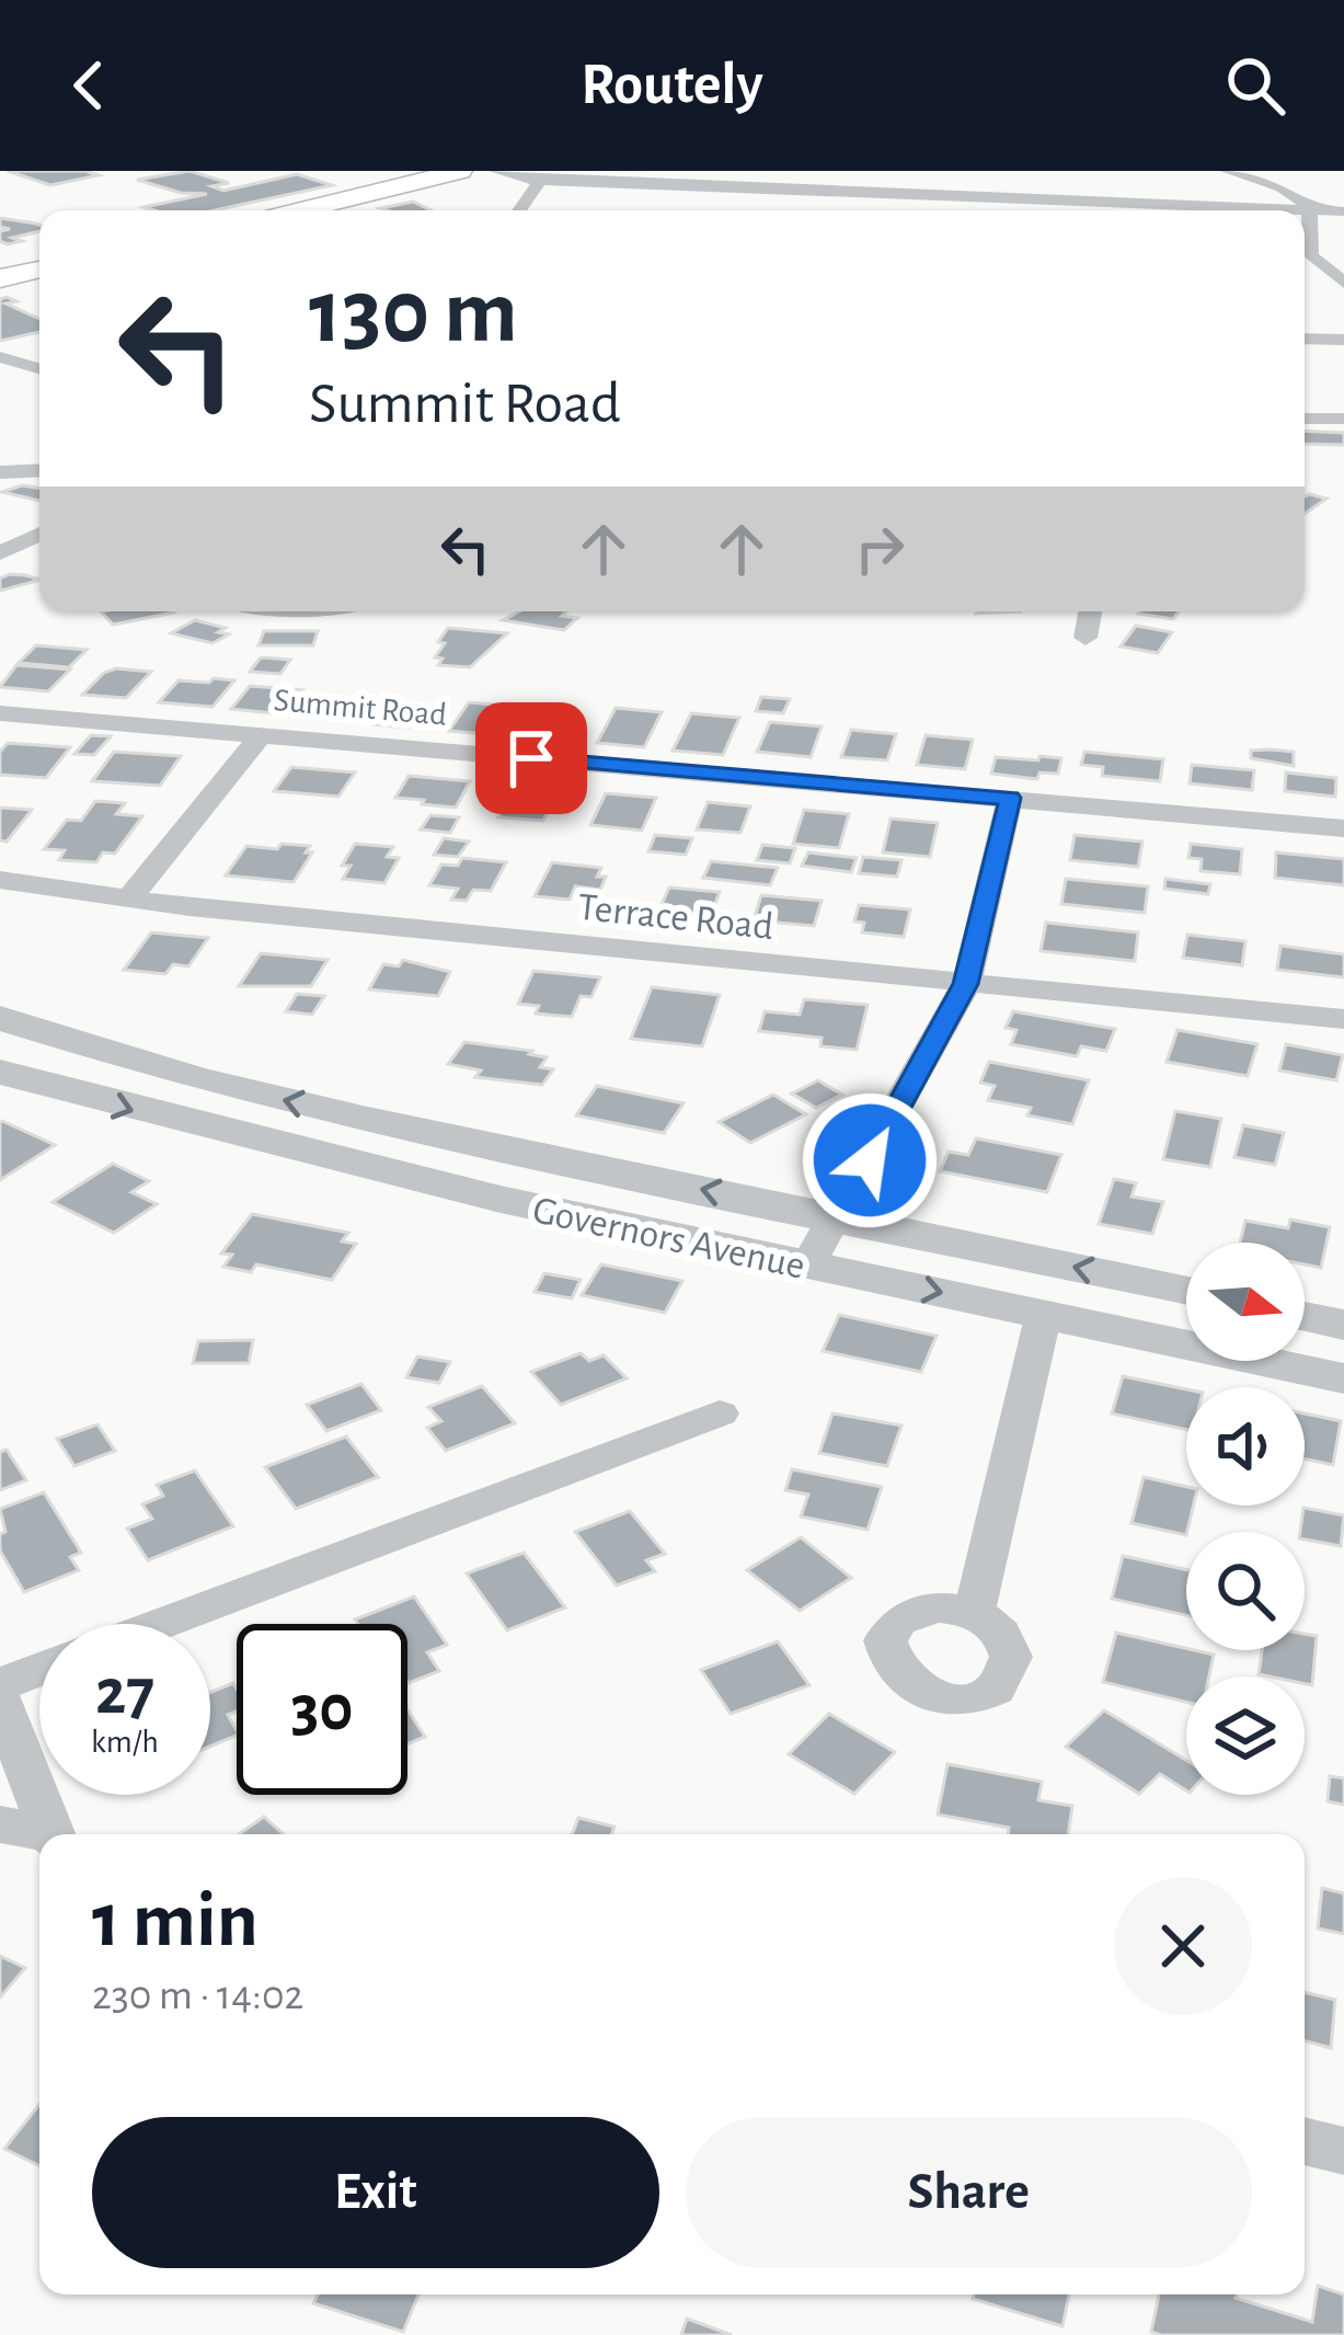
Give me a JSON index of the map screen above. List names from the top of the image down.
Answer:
{
  "streets": {
    "street": ["Summit Road", "Terrace Road", "Governors Avenue"]
  },
  "north": "right",
  "page": {
    "header": "Routely",
    "turn": ["130 m", "Summit Road"],
    "speed": "27 km/h",
    "limit": "30",
    "heading": ["1 min", "230 m · 14:02"],
    "buttons": ["Exit", "Share"]
  }
}
